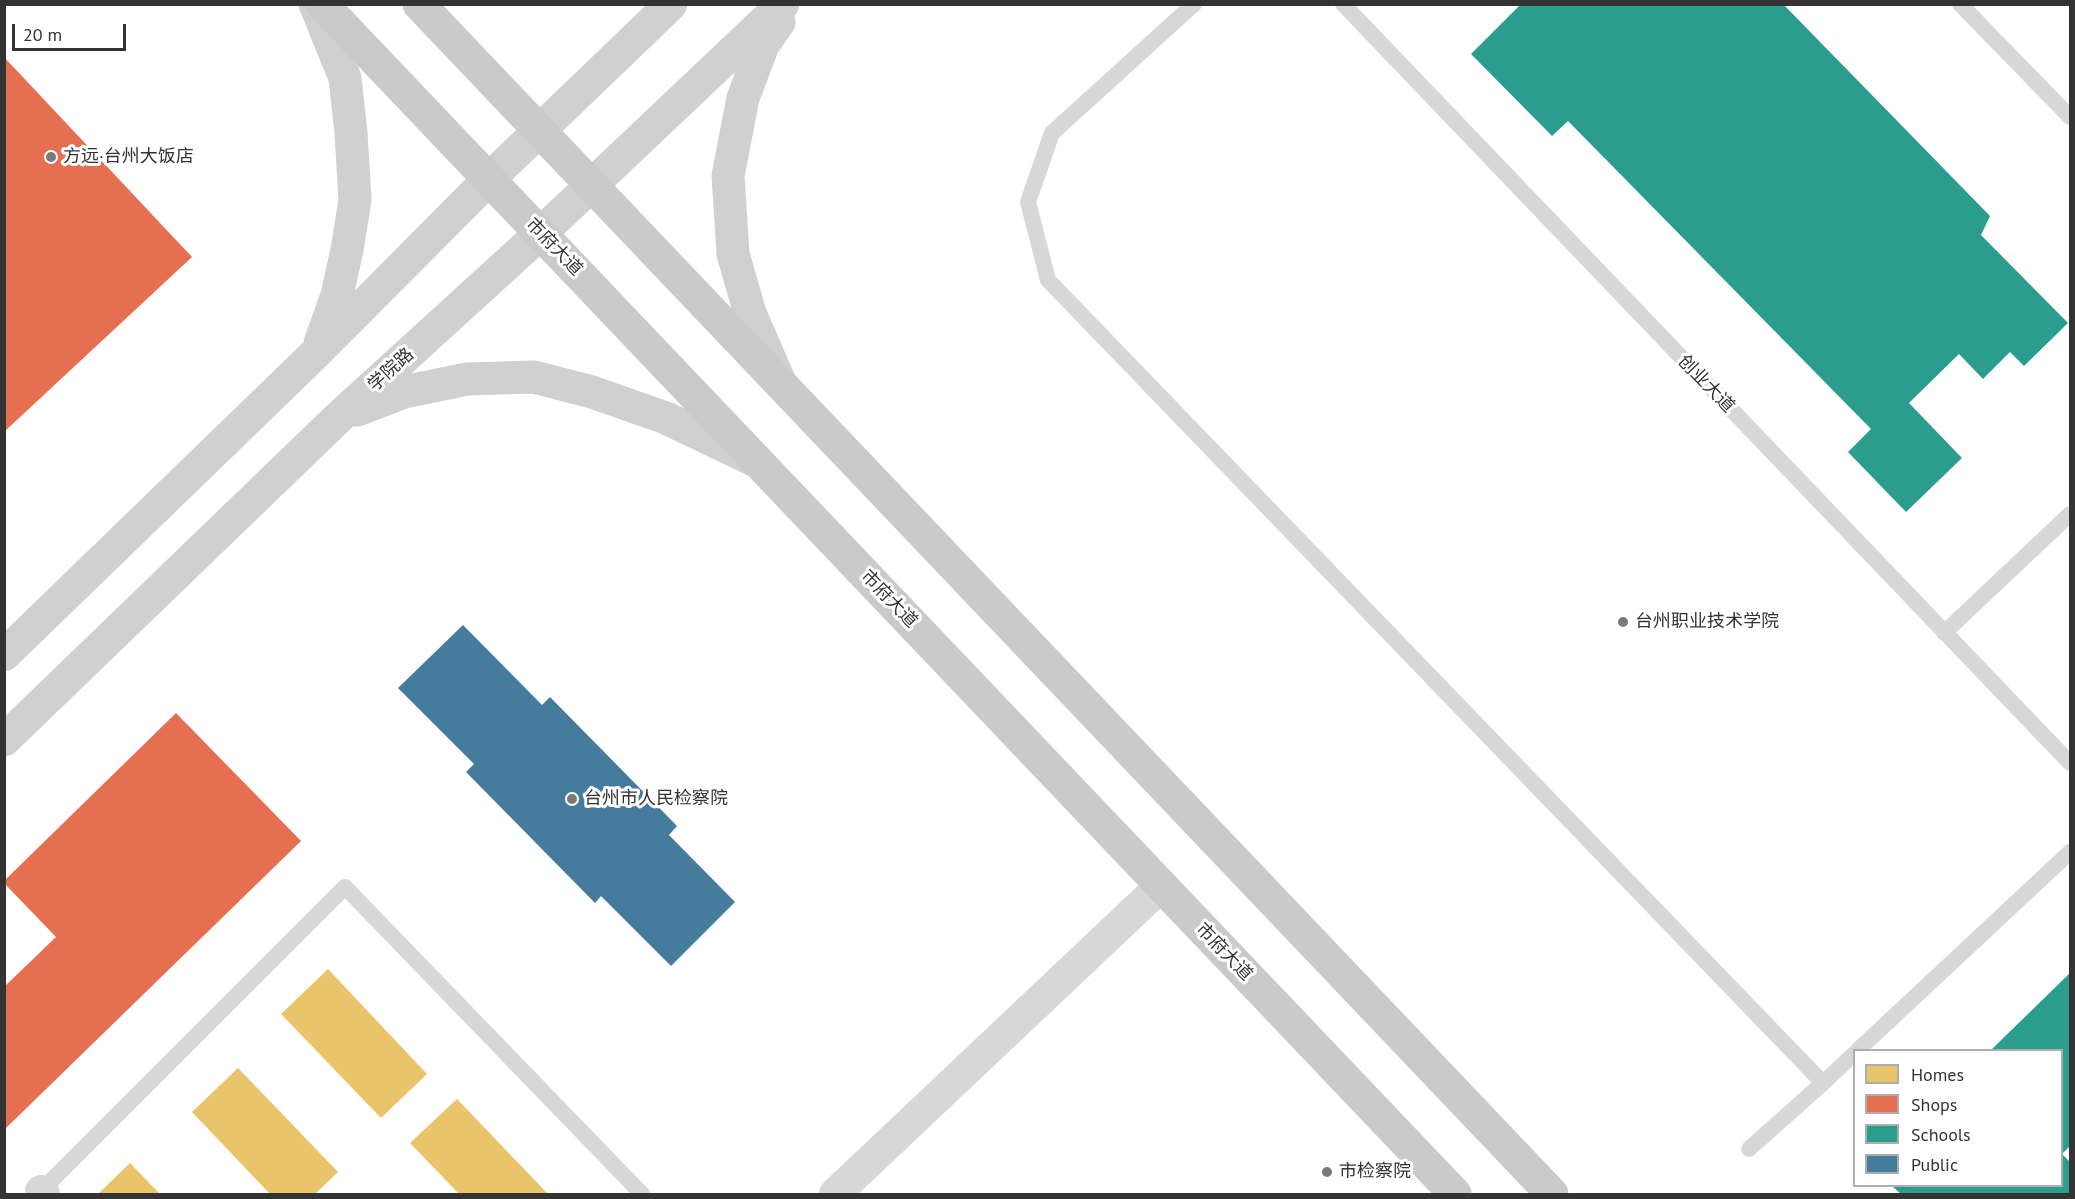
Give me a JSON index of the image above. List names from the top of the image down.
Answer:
{
  "streets": {
    "main road": ["市府大道", "学院路"],
    "lane": ["创业大道"]
  },
  "crossings": [
    ["市府大道", "学院路"]
  ],
  "places": [
    "方远·台州大饭店",
    "台州职业技术学院",
    "台州市人民检察院",
    "市检察院"
  ],
  "legend": [
    "Homes",
    "Shops",
    "Schools",
    "Public"
  ],
  "scale_bar": "20 m"
}
